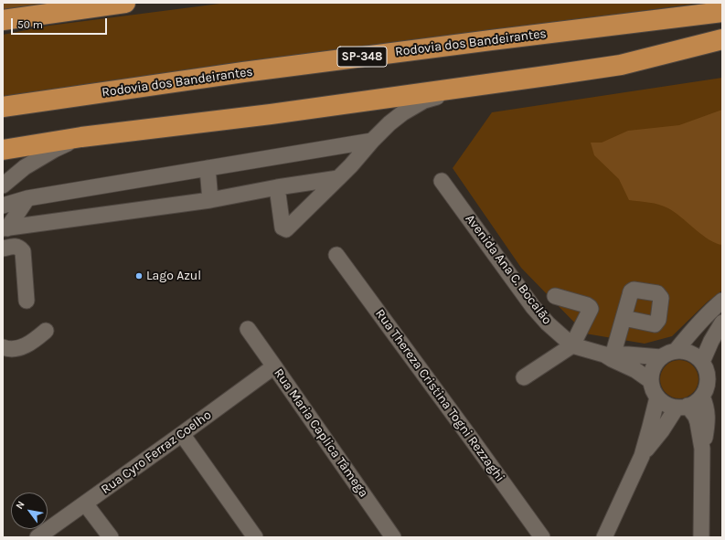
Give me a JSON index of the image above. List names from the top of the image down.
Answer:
{
  "streets": {
    "highway": ["Rodovia dos Bandeirantes", "SP-348"],
    "street": [
      "Avenida Ana C. Bocalão",
      "Rua Thereza Cristina Togni Rezzaghi",
      "Rua Maria Caplica Tâmega",
      "Rua Cyro Ferraz Coelho"
    ]
  },
  "crossings": [
    ["Rua Maria Caplica Tâmega", "Rua Cyro Ferraz Coelho"]
  ],
  "places": ["Lago Azul"],
  "scale_bar": "50 m",
  "north": "top left"
}
